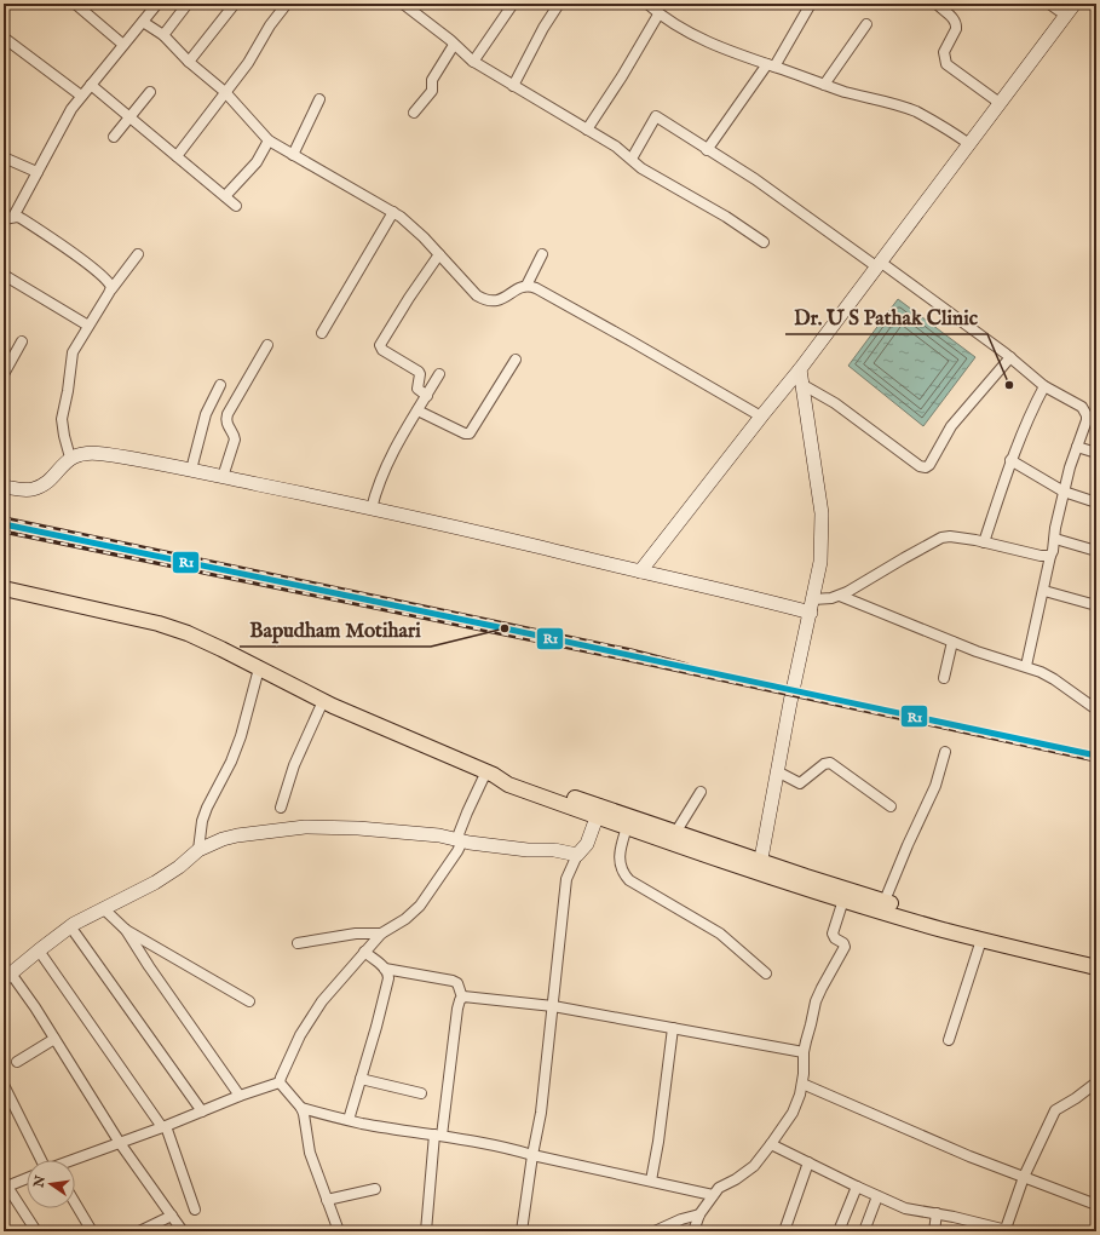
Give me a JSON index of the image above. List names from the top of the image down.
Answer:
{
  "places": ["Dr. U S Pathak Clinic", "Bapudham Motihari"],
  "lines": ["transit line R1"],
  "north": "left"
}
